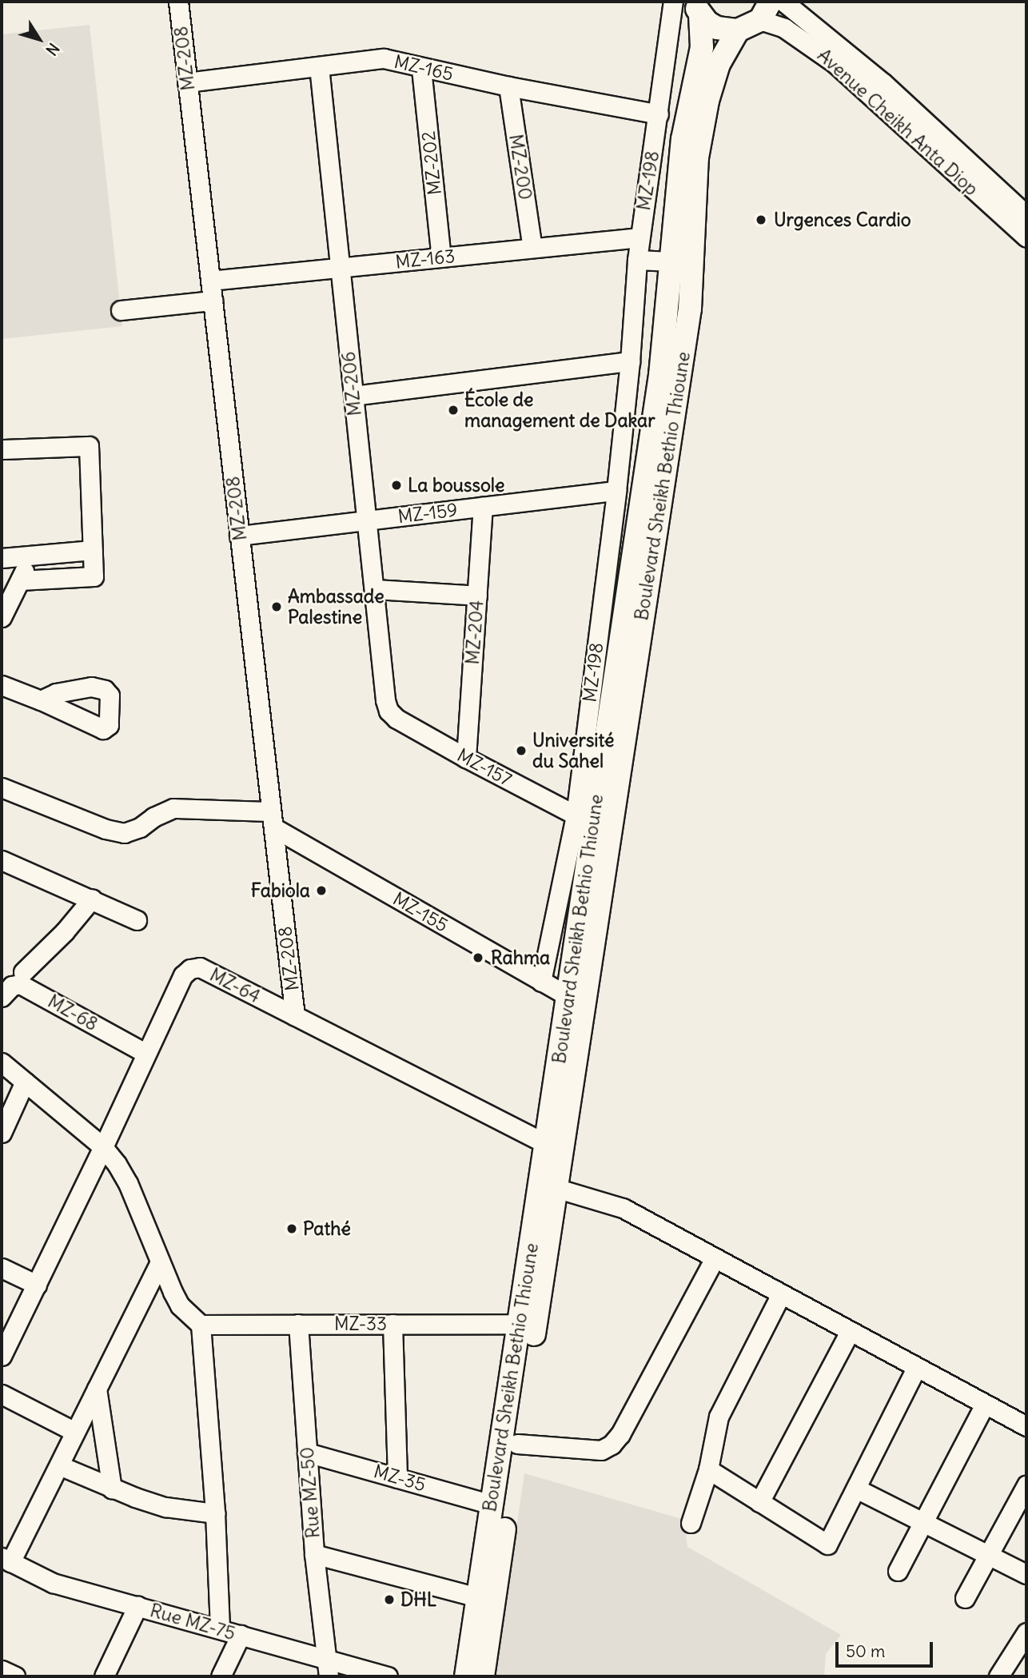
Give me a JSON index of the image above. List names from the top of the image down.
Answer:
{
  "streets": {
    "main road": ["Boulevard Sheikh Bethio Thioune"],
    "street": [
      "MZ-208",
      "MZ-165",
      "Avenue Cheikh Anta Diop",
      "MZ-202",
      "MZ-200",
      "MZ-198",
      "MZ-163",
      "MZ-206",
      "MZ-159",
      "MZ-204",
      "MZ-157",
      "MZ-155",
      "MZ-64",
      "MZ-68",
      "MZ-33",
      "MZ-35",
      "Rue MZ-50",
      "Rue MZ-75"
    ]
  },
  "crossings": [
    ["MZ-208", "MZ-165"],
    ["MZ-208", "MZ-163"],
    ["MZ-208", "MZ-159"],
    ["MZ-208", "MZ-155"],
    ["MZ-208", "MZ-64"],
    ["MZ-165", "MZ-202"],
    ["MZ-165", "MZ-200"],
    ["MZ-165", "MZ-198"],
    ["MZ-165", "MZ-206"],
    ["MZ-202", "MZ-163"],
    ["MZ-200", "MZ-163"],
    ["MZ-198", "MZ-163"],
    ["MZ-198", "Boulevard Sheikh Bethio Thioune"],
    ["MZ-198", "MZ-159"],
    ["MZ-198", "MZ-157"],
    ["MZ-198", "MZ-155"],
    ["MZ-163", "MZ-206"],
    ["MZ-206", "MZ-159"],
    ["MZ-206", "MZ-157"],
    ["Boulevard Sheikh Bethio Thioune", "MZ-157"],
    ["Boulevard Sheikh Bethio Thioune", "MZ-155"],
    ["Boulevard Sheikh Bethio Thioune", "MZ-64"],
    ["Boulevard Sheikh Bethio Thioune", "MZ-33"],
    ["Boulevard Sheikh Bethio Thioune", "MZ-35"],
    ["MZ-159", "MZ-204"],
    ["MZ-204", "MZ-157"],
    ["MZ-64", "MZ-68"],
    ["MZ-33", "Rue MZ-50"],
    ["MZ-35", "Rue MZ-50"],
    ["Rue MZ-50", "Rue MZ-75"]
  ],
  "places": [
    "Urgences Cardio",
    "École de management de Dakar",
    "La boussole",
    "Ambassade Palestine",
    "Université du Sahel",
    "Fabiola",
    "Rahma",
    "Pathé",
    "DHL"
  ],
  "scale_bar": "50 m",
  "north": "bottom right"
}
